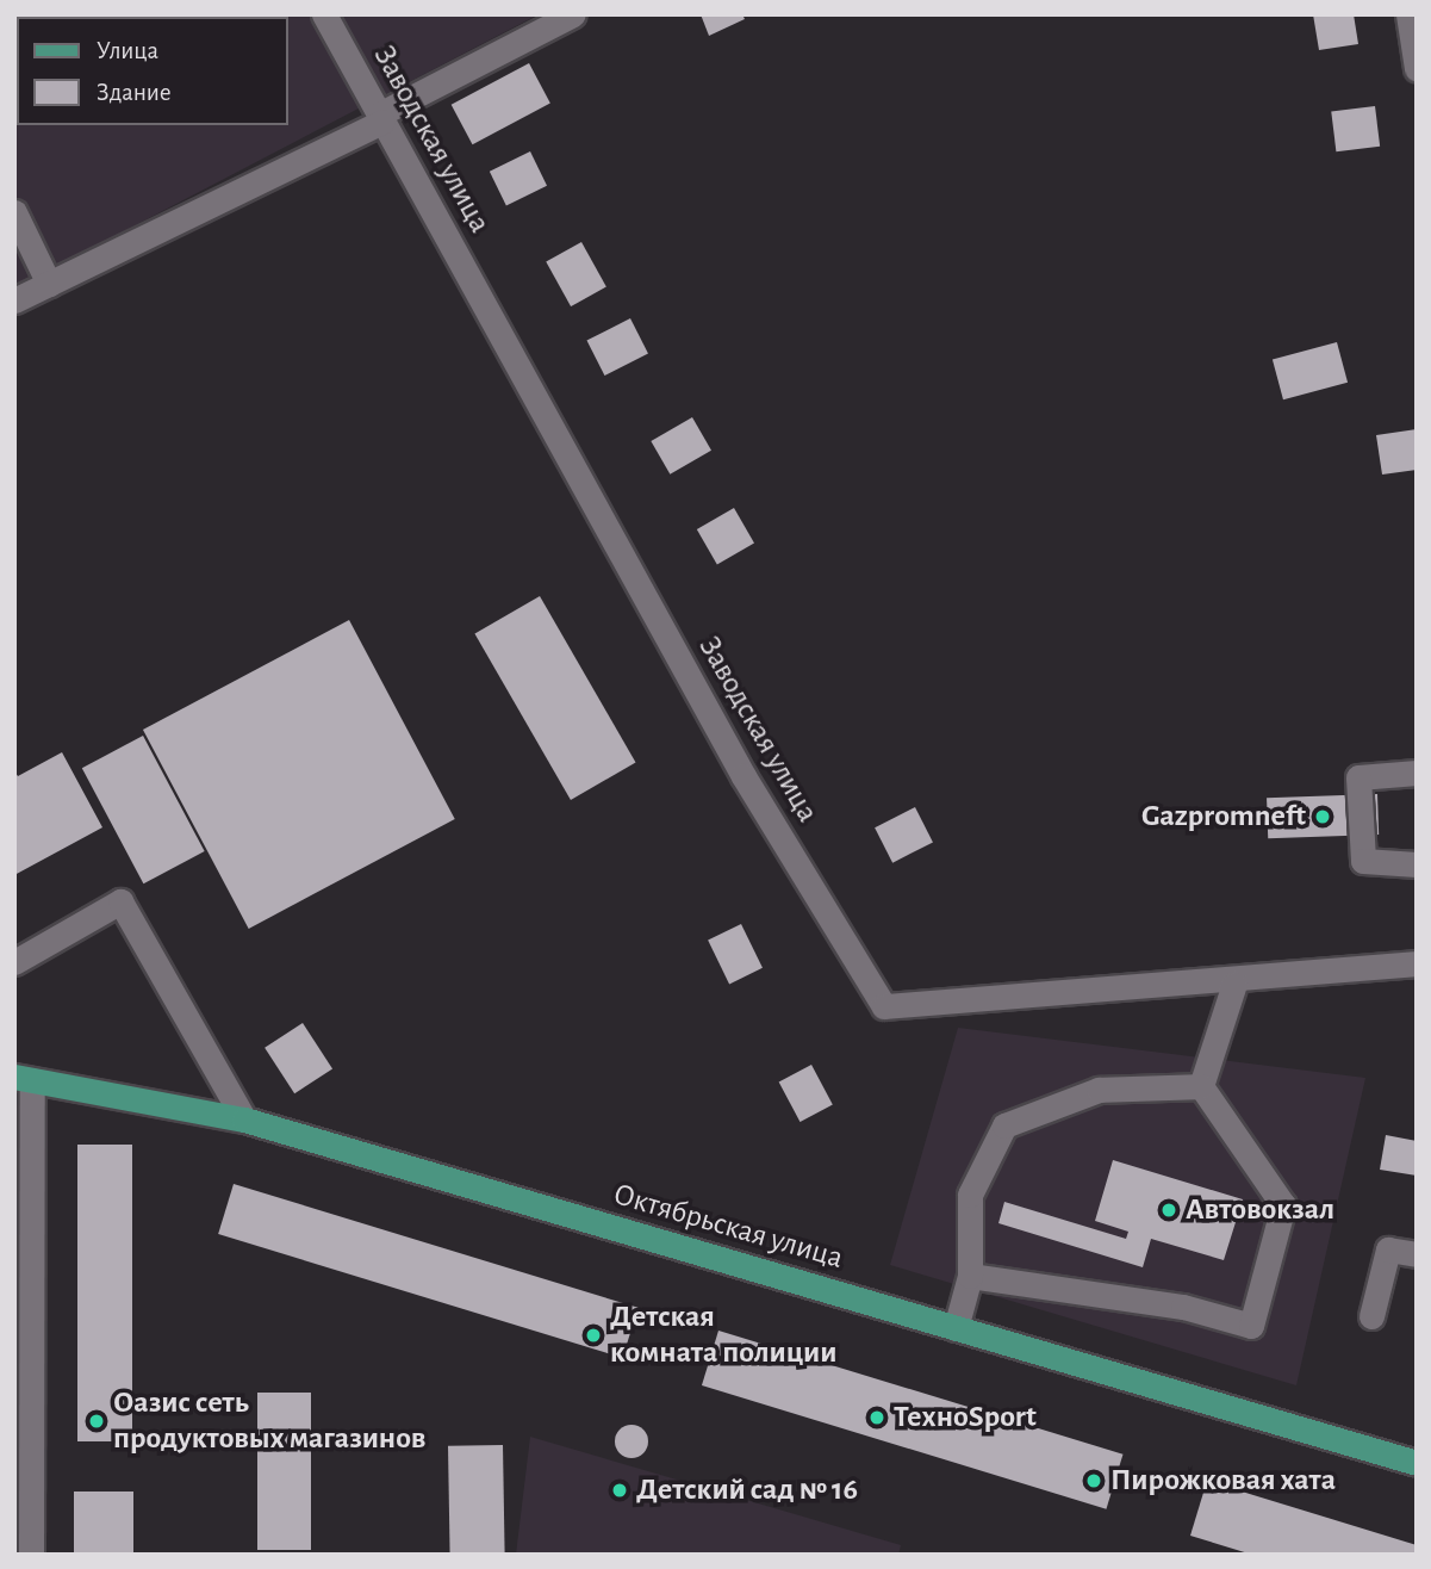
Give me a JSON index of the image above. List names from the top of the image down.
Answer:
{
  "streets": {
    "main road": ["Октябрьская улица"],
    "street": ["Заводская улица"]
  },
  "places": [
    "Gazpromneft",
    "Автовокзал",
    "Детская комната полиции",
    "ТехноSport",
    "Оазис сеть продуктовых магазинов",
    "Пирожковая хата",
    "Детский сад № 16"
  ],
  "legend": ["Улица", "Здание"]
}
